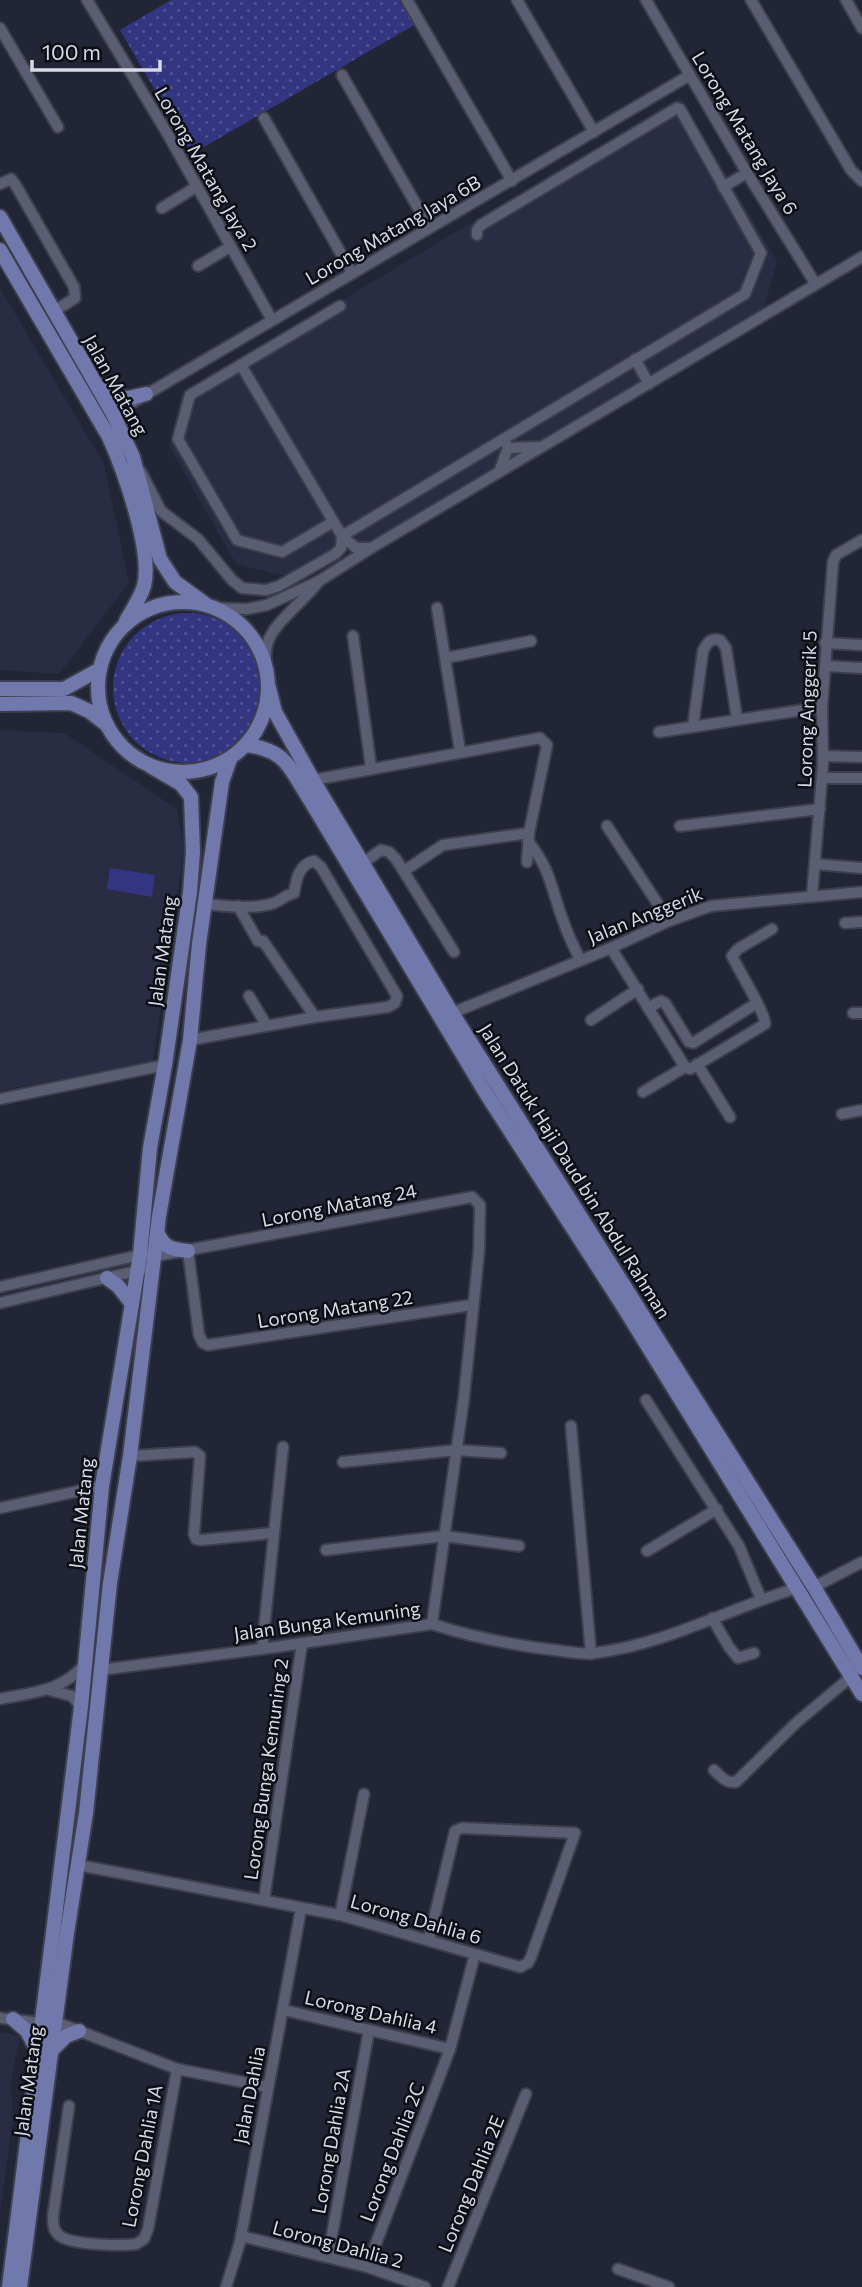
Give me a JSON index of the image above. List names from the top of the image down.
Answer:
{
  "streets": {
    "main road": ["Jalan Matang", "Jalan Datuk Haji Daud bin Abdul Rahman"],
    "street": [
      "Lorong Matang Jaya 6",
      "Lorong Matang Jaya 2",
      "Lorong Matang Jaya 6B",
      "Lorong Anggerik 5",
      "Jalan Anggerik",
      "Lorong Matang 24",
      "Lorong Matang 22",
      "Jalan Bunga Kemuning",
      "Lorong Bunga Kemuning 2",
      "Lorong Dahlia 6",
      "Lorong Dahlia 4",
      "Jalan Dahlia",
      "Lorong Dahlia 2A",
      "Lorong Dahlia 2C",
      "Lorong Dahlia 1A",
      "Lorong Dahlia 2E",
      "Lorong Dahlia 2"
    ]
  },
  "crossings": [
    ["Lorong Matang Jaya 6", "Lorong Matang Jaya 6B"],
    ["Lorong Matang Jaya 2", "Lorong Matang Jaya 6B"],
    ["Lorong Matang Jaya 6B", "Jalan Matang"],
    ["Jalan Matang", "Jalan Datuk Haji Daud bin Abdul Rahman"],
    ["Jalan Matang", "Lorong Matang 24"],
    ["Jalan Matang", "Jalan Bunga Kemuning"],
    ["Jalan Matang", "Lorong Dahlia 6"],
    ["Lorong Anggerik 5", "Jalan Anggerik"],
    ["Jalan Anggerik", "Jalan Datuk Haji Daud bin Abdul Rahman"],
    ["Jalan Datuk Haji Daud bin Abdul Rahman", "Jalan Bunga Kemuning"],
    ["Lorong Matang 24", "Lorong Matang 22"],
    ["Jalan Bunga Kemuning", "Lorong Bunga Kemuning 2"],
    ["Lorong Bunga Kemuning 2", "Lorong Dahlia 6"],
    ["Lorong Dahlia 6", "Jalan Dahlia"],
    ["Lorong Dahlia 6", "Lorong Dahlia 2C"],
    ["Lorong Dahlia 4", "Jalan Dahlia"],
    ["Lorong Dahlia 4", "Lorong Dahlia 2A"],
    ["Lorong Dahlia 4", "Lorong Dahlia 2C"],
    ["Jalan Dahlia", "Lorong Dahlia 2"],
    ["Lorong Dahlia 2A", "Lorong Dahlia 2"],
    ["Lorong Dahlia 2C", "Lorong Dahlia 2"]
  ],
  "scale_bar": "100 m"
}
